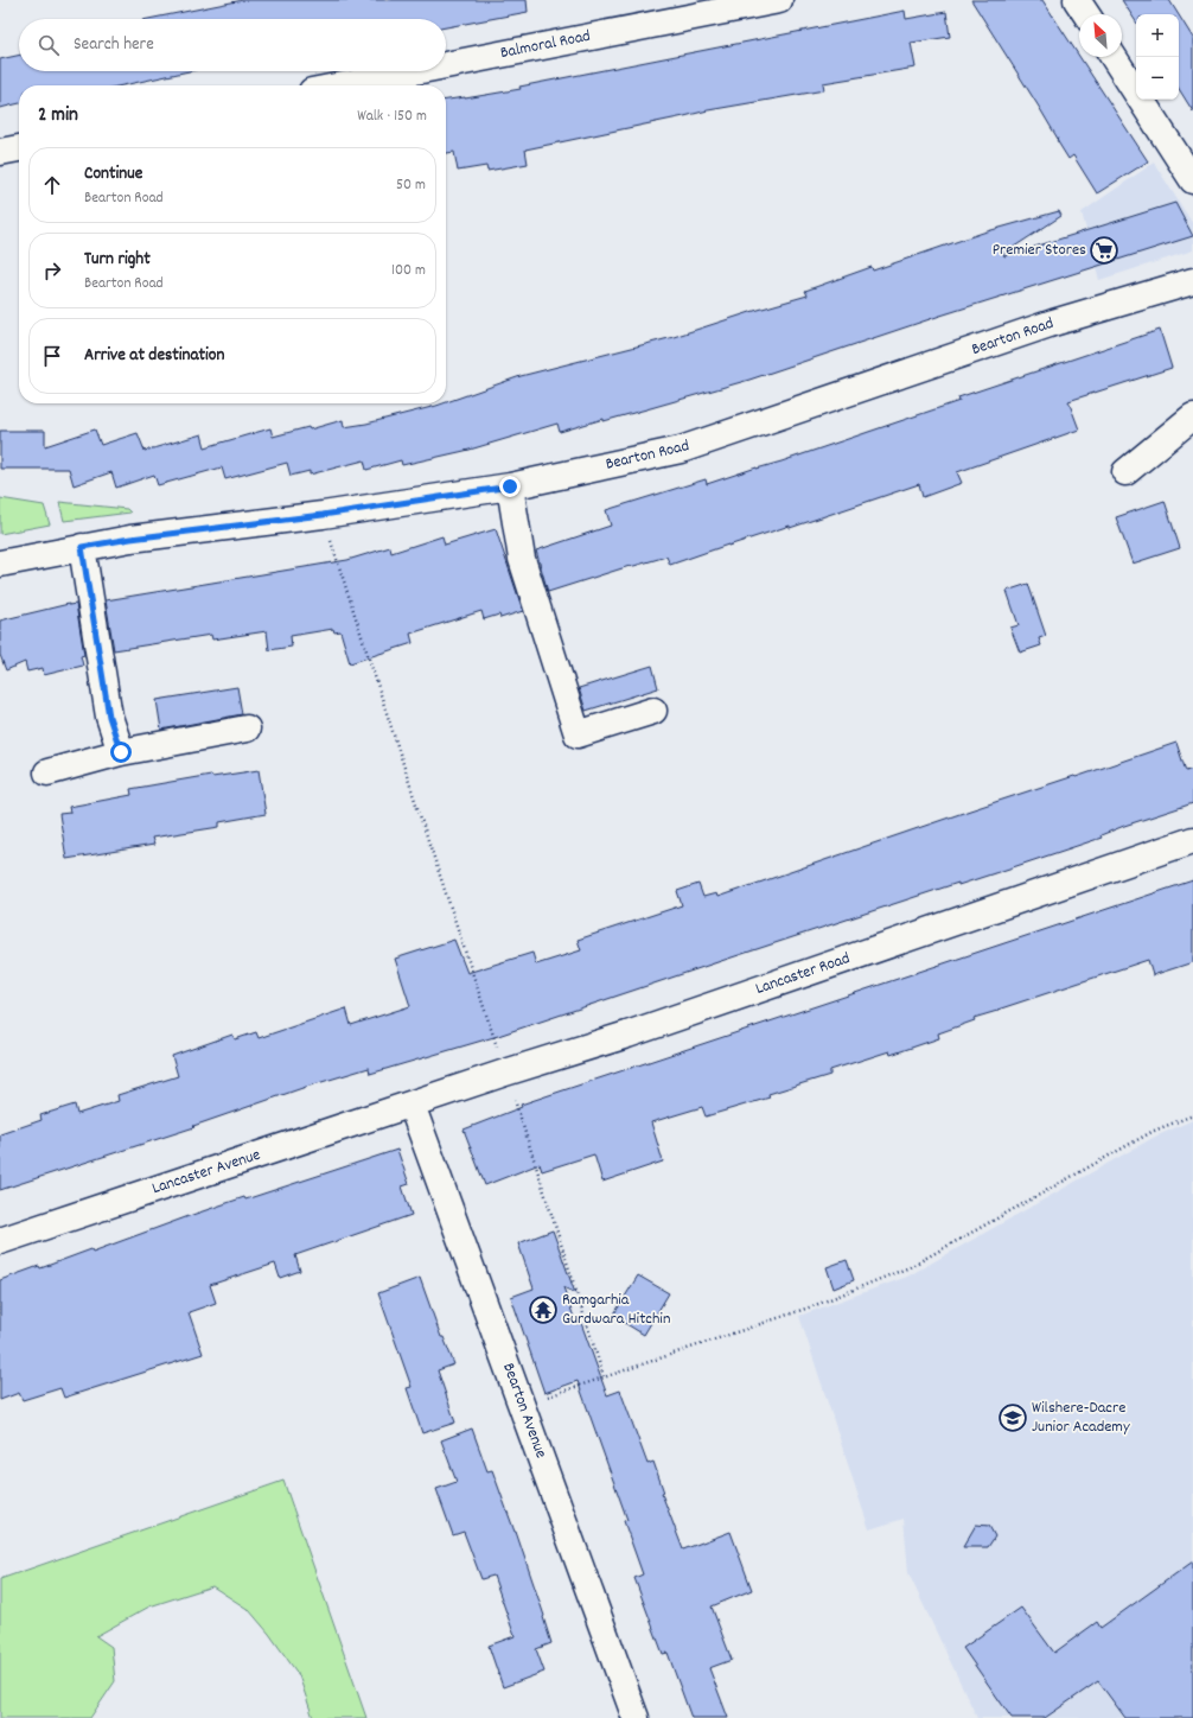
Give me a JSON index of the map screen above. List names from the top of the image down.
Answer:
{
  "streets": {
    "street": [
      "Balmoral Road",
      "Bearton Road",
      "Lancaster Road",
      "Lancaster Avenue",
      "Bearton Avenue"
    ]
  },
  "crossings": [
    ["Lancaster Road", "Lancaster Avenue"],
    ["Lancaster Road", "Bearton Avenue"],
    ["Lancaster Avenue", "Bearton Avenue"]
  ],
  "places": {
    "supermarket": ["Premier Stores"],
    "temple": ["Ramgarhia Gurdwara Hitchin"],
    "school or university": ["Wilshere-Dacre Junior Academy"]
  },
  "north": "top left",
  "page": {
    "map_buttons": ["+", "−"],
    "search": "Search here",
    "heading": ["2 min", "Walk · 150 m"],
    "list": [
      ["Continue", "Bearton Road", "50 m"],
      ["Turn right", "Bearton Road", "100 m"],
      "Arrive at destination"
    ]
  }
}
